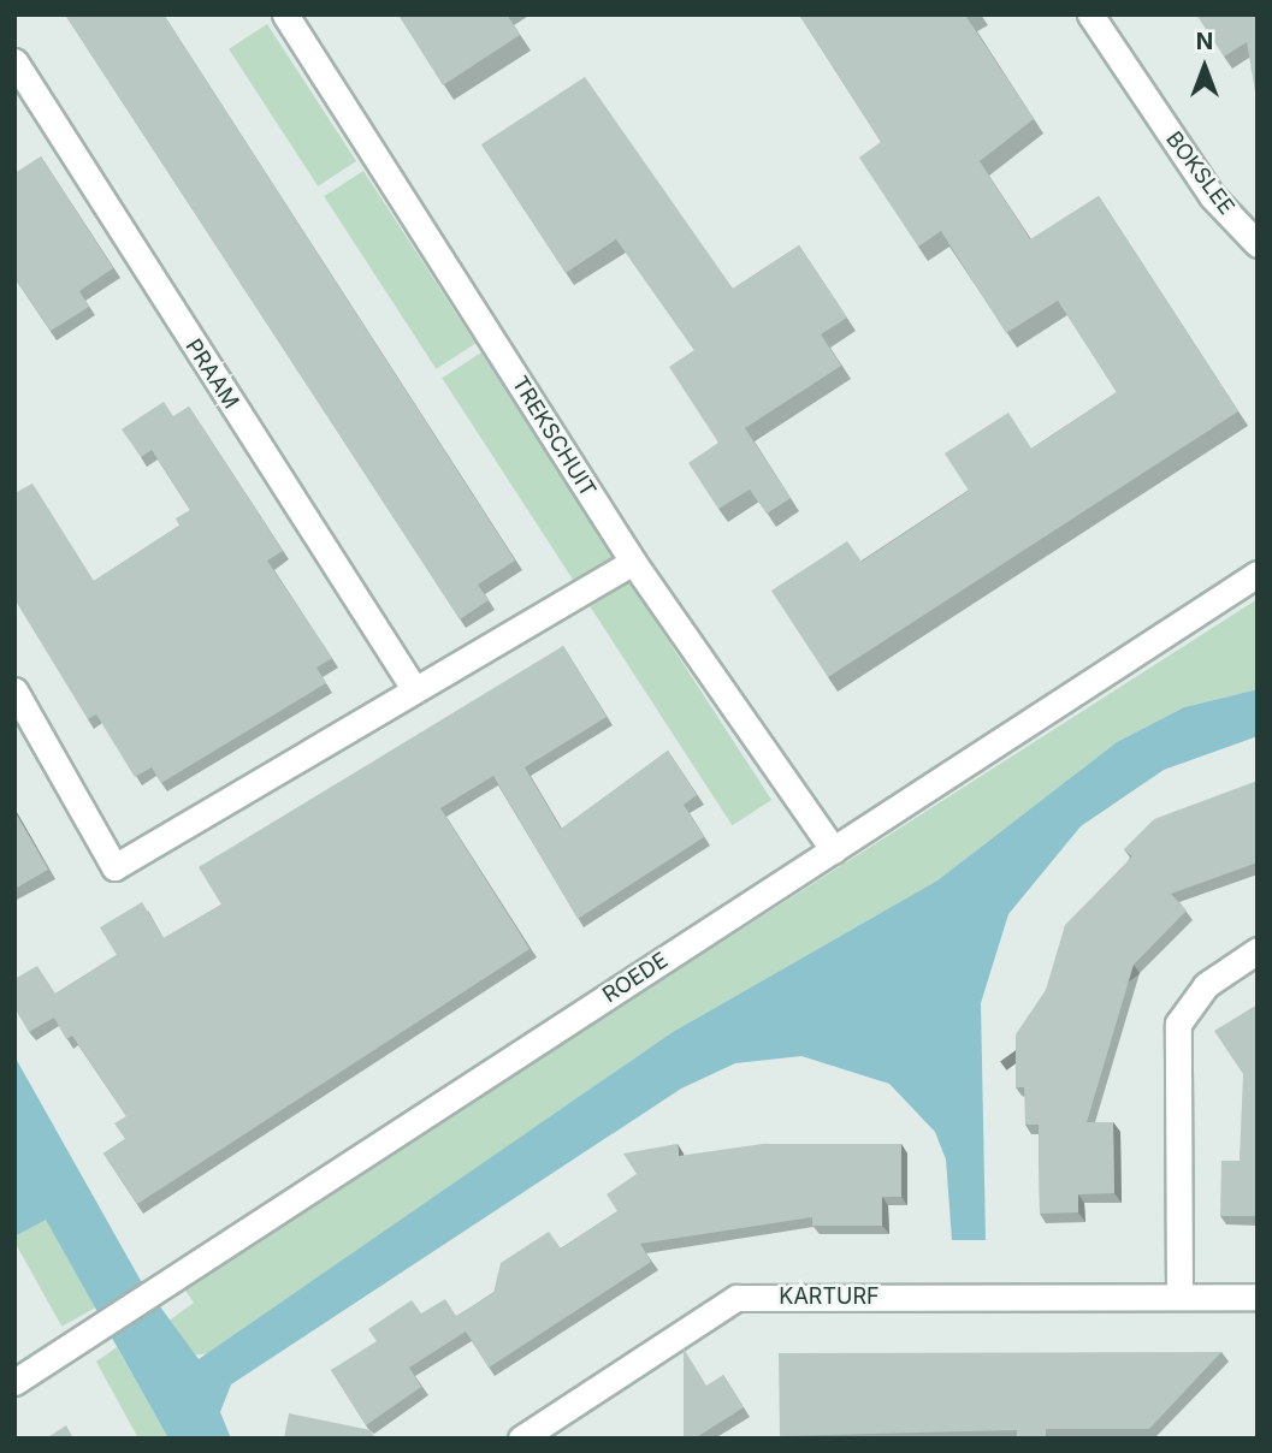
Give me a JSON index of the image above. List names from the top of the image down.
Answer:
{
  "streets": {
    "street": [
      "BOKSLEE",
      "PRAAM",
      "TREKSCHUIT",
      "ROEDE",
      "KARTURF"
    ]
  },
  "crossings": [
    ["TREKSCHUIT", "ROEDE"]
  ],
  "north": "top"
}
